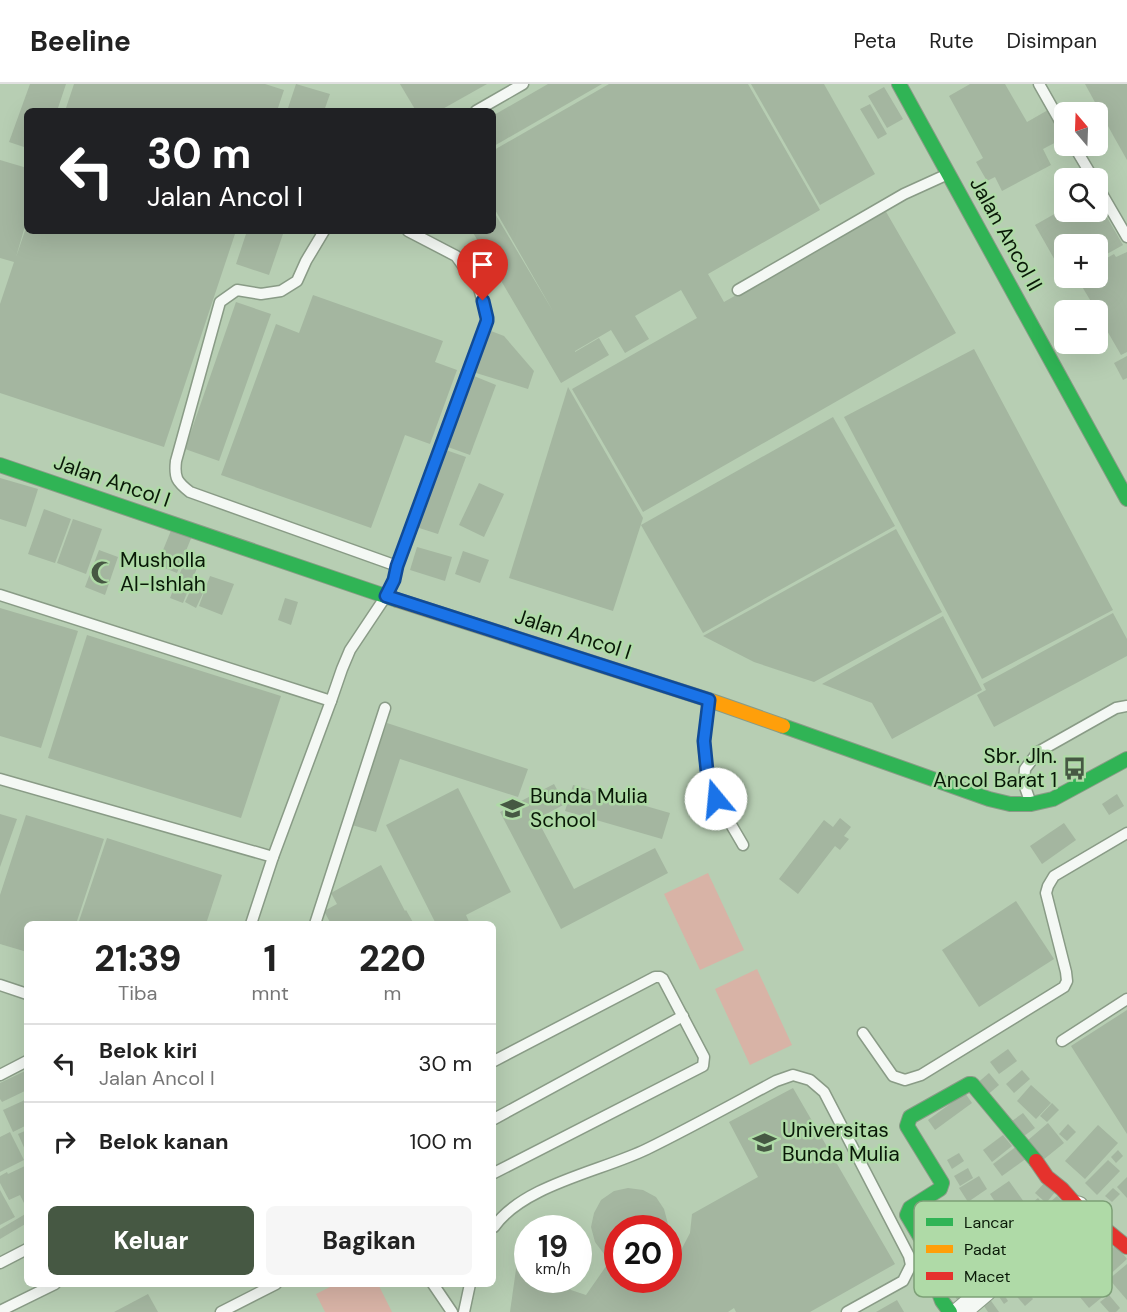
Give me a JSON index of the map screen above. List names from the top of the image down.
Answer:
{
  "streets": {
    "street": ["Jalan Ancol II", "Jalan Ancol I"]
  },
  "places": {
    "mosque": ["Musholla Al-Ishlah"],
    "bus stop": ["Sbr. Jln. Ancol Barat 1"],
    "school or university": ["Bunda Mulia School", "Universitas Bunda Mulia"]
  },
  "legend": ["Lancar", "Padat", "Macet"],
  "north": "top",
  "page": {
    "header": "Beeline",
    "nav": ["Peta", "Rute", "Disimpan"],
    "map_buttons": ["+", "−"],
    "turn": ["30 m", "Jalan Ancol I"],
    "eta": [
      "21:39",
      "Tiba",
      "1",
      "mnt",
      "220",
      "m"
    ],
    "list": [
      {
        "name": "Belok kiri",
        "note": "Jalan Ancol I",
        "value": "30 m"
      },
      {
        "name": "Belok kanan",
        "value": "100 m"
      }
    ],
    "buttons": ["Keluar", "Bagikan"],
    "speed": "19 km/h",
    "limit": "20"
  }
}
